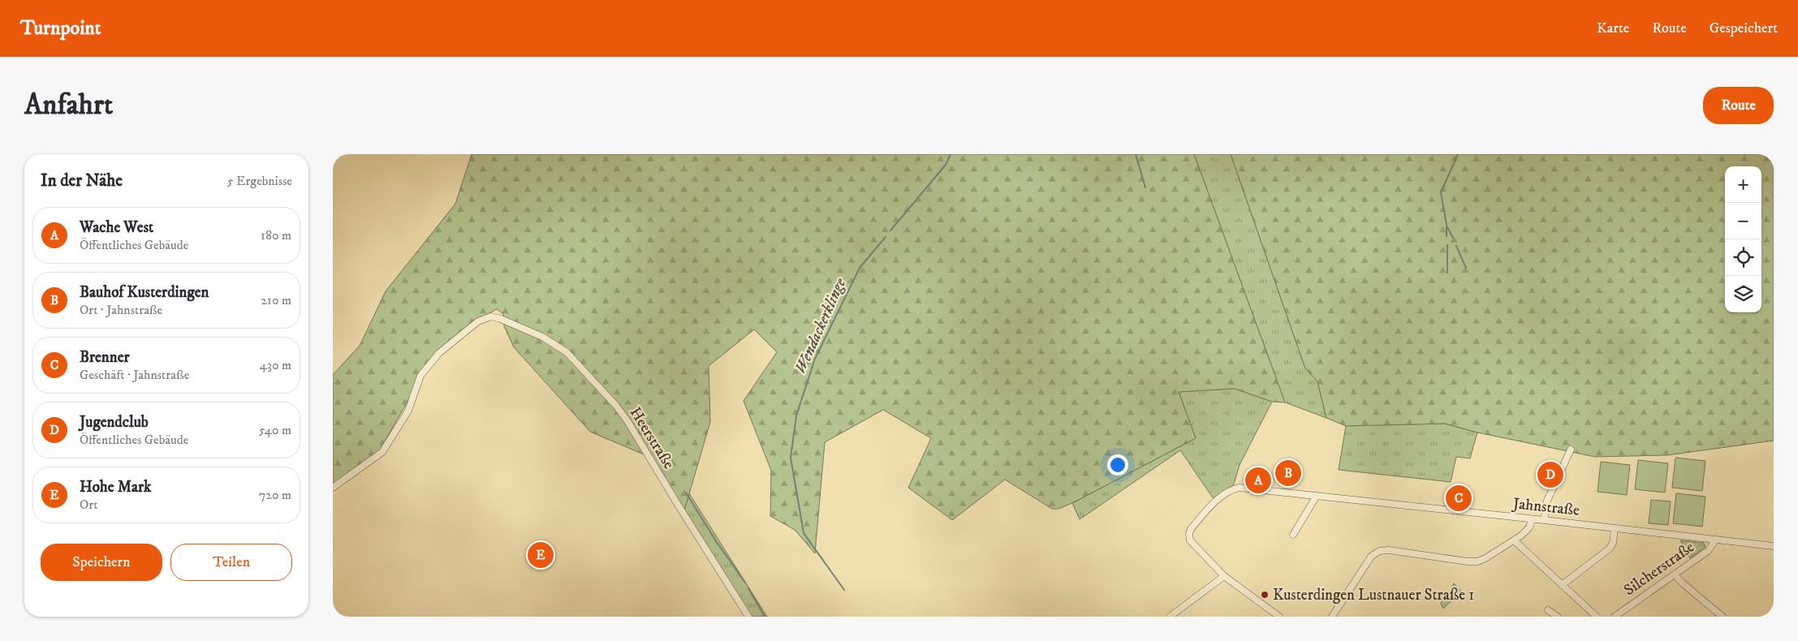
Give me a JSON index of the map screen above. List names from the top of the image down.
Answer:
{
  "streets": {
    "street": ["Heerstraße", "Jahnstraße", "Silcherstraße"]
  },
  "crossings": [
    ["Jahnstraße", "Silcherstraße"]
  ],
  "water": ["Wendackerklinge"],
  "places": ["Kusterdingen Lustnauer Straße 1"],
  "page": {
    "header": "Turnpoint",
    "nav": ["Karte", "Route", "Gespeichert"],
    "buttons": [
      "Route",
      ["Speichern", "Teilen"]
    ],
    "title": "Anfahrt",
    "heading": ["In der Nähe", "5 Ergebnisse"],
    "map_buttons": ["+", "−"],
    "list": [
      {
        "mark": "A",
        "name": "Wache West",
        "note": "Öffentliches Gebäude",
        "value": "180 m"
      },
      {
        "mark": "B",
        "name": "Bauhof Kusterdingen",
        "note": "Ort · Jahnstraße",
        "value": "210 m"
      },
      {
        "mark": "C",
        "name": "Brenner",
        "note": "Geschäft · Jahnstraße",
        "value": "430 m"
      },
      {
        "mark": "D",
        "name": "Jugendclub",
        "note": "Öffentliches Gebäude",
        "value": "540 m"
      },
      {
        "mark": "E",
        "name": "Hohe Mark",
        "note": "Ort",
        "value": "720 m"
      }
    ],
    "pins": [
      "B",
      "D",
      "A",
      "C",
      "E"
    ]
  }
}
